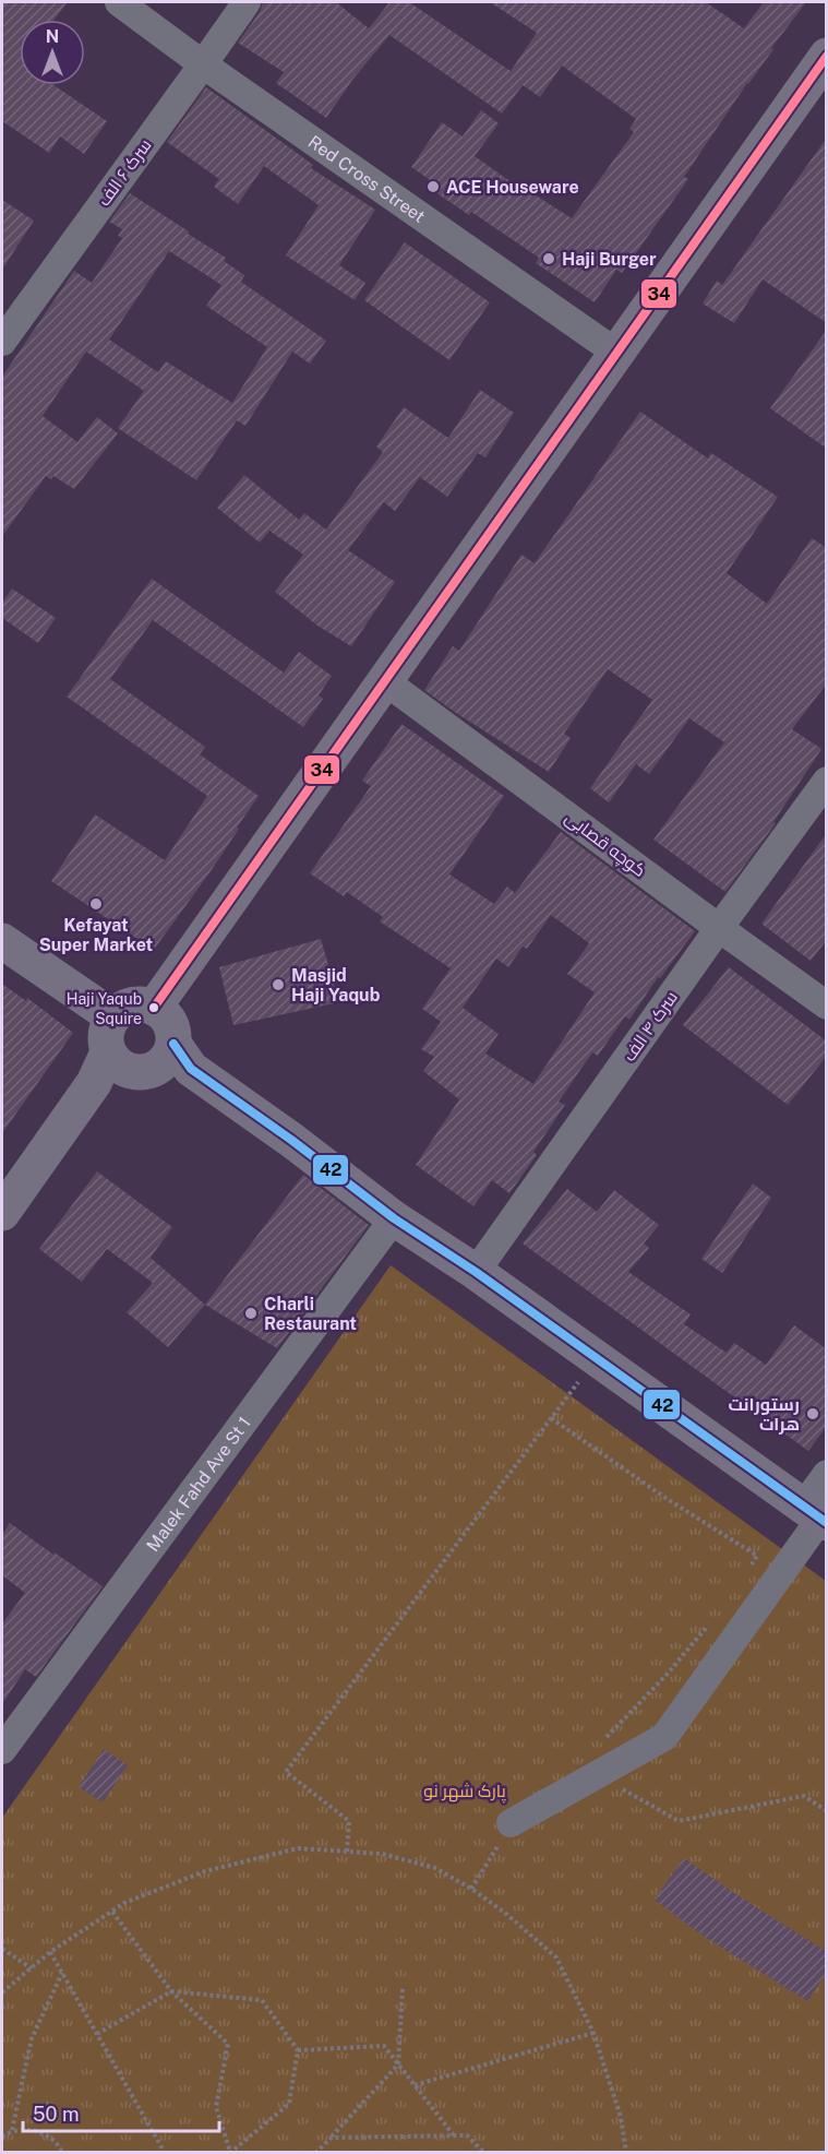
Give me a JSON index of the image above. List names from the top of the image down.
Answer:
{
  "streets": {
    "street": [
      "سرک ۶ الف",
      "Red Cross Street",
      "کوچه قصابی",
      "سرک ۴ الف",
      "Malek Fahd Ave St 1"
    ]
  },
  "crossings": [
    ["سرک ۶ الف", "Red Cross Street"],
    ["کوچه قصابی", "سرک ۴ الف"]
  ],
  "parks": ["پارک شهر نو"],
  "places": [
    "ACE Houseware",
    "Haji Burger",
    "Kefayat Super Market",
    "Masjid Haji Yaqub",
    "Haji Yaqub Squire",
    "Charli Restaurant",
    "رستورانت هرات"
  ],
  "lines": ["transit line 34", "transit line 42"],
  "scale_bar": "50 m",
  "north": "top"
}
